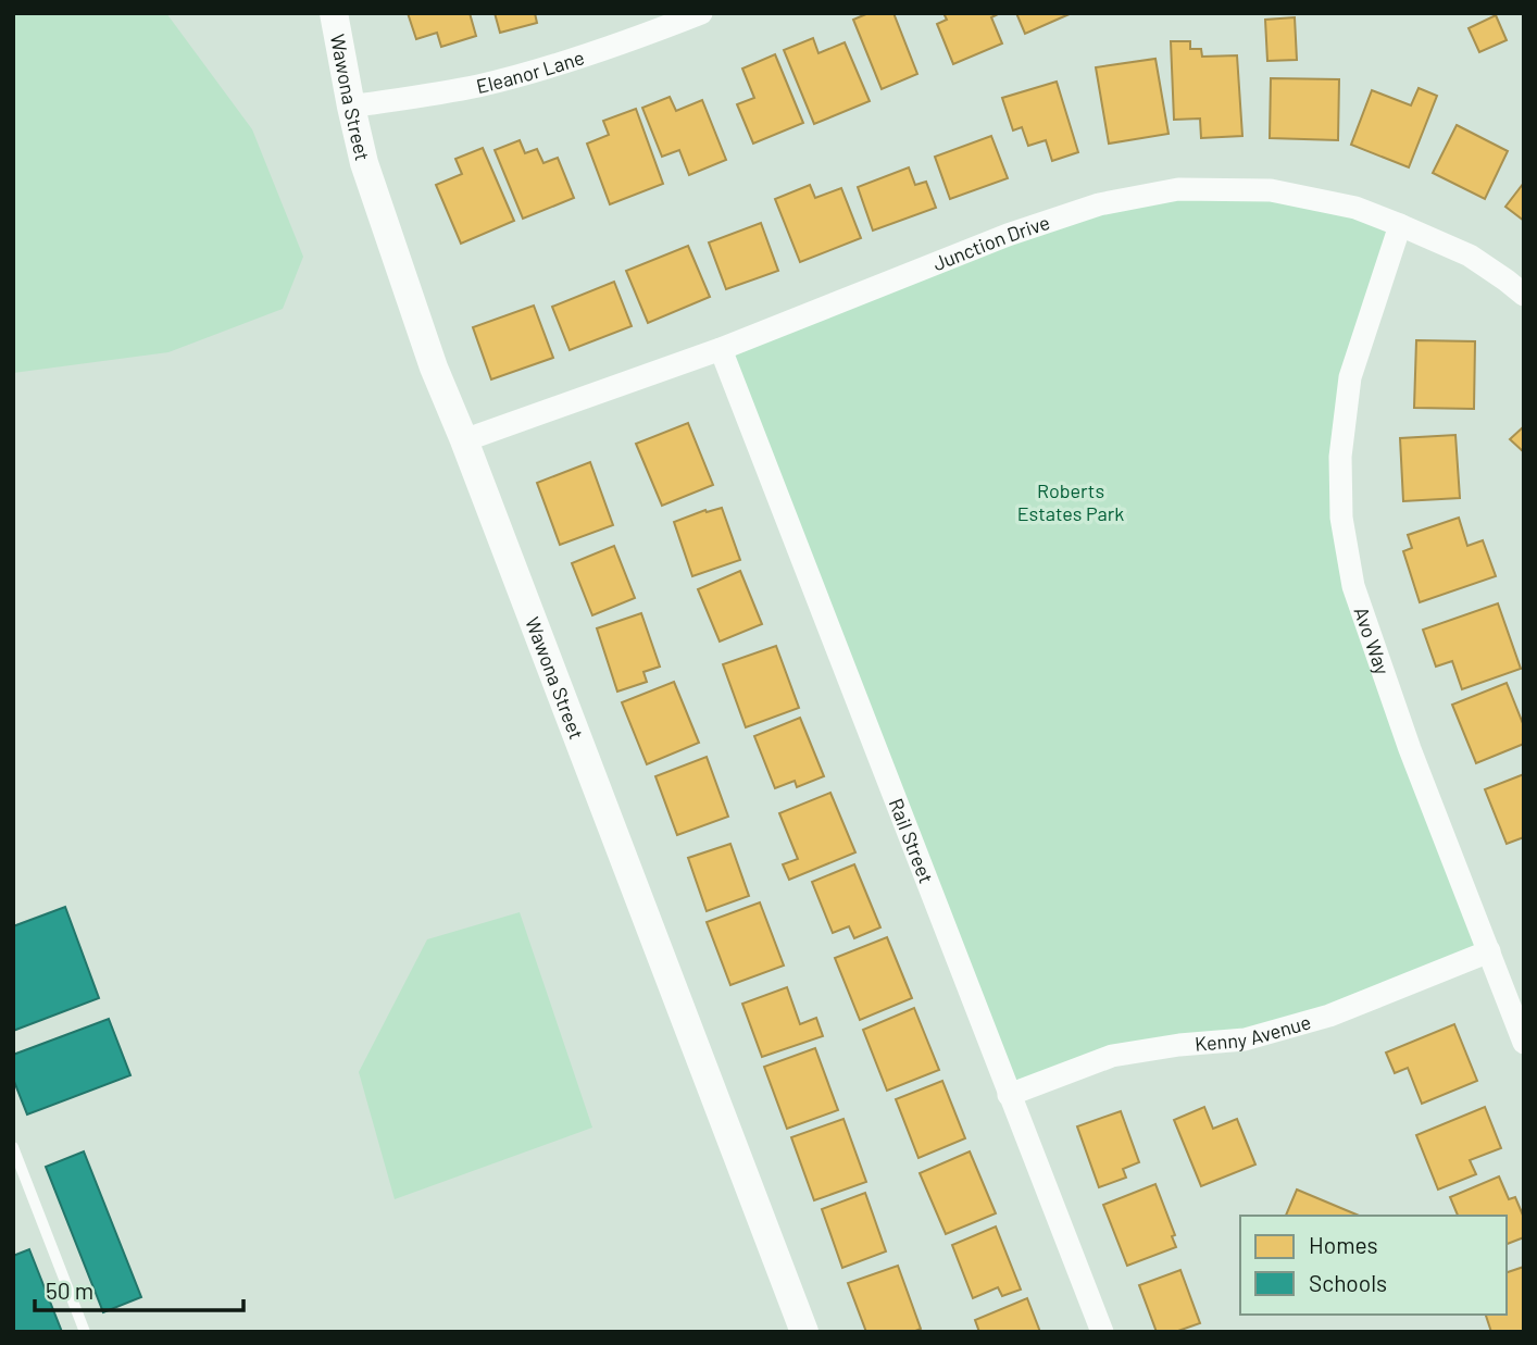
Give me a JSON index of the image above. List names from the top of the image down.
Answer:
{
  "streets": {
    "street": [
      "Eleanor Lane",
      "Wawona Street",
      "Junction Drive",
      "Avo Way",
      "Rail Street",
      "Kenny Avenue"
    ]
  },
  "crossings": [
    ["Eleanor Lane", "Wawona Street"],
    ["Wawona Street", "Junction Drive"],
    ["Junction Drive", "Avo Way"],
    ["Junction Drive", "Rail Street"],
    ["Avo Way", "Kenny Avenue"],
    ["Rail Street", "Kenny Avenue"]
  ],
  "parks": ["Roberts Estates Park"],
  "legend": ["Homes", "Schools"],
  "scale_bar": "50 m"
}
